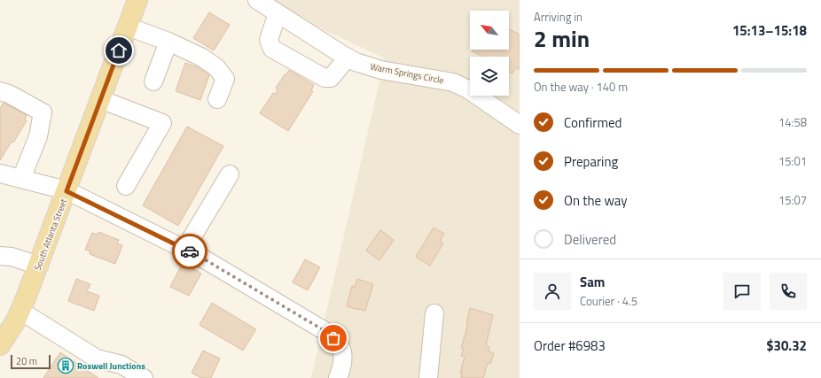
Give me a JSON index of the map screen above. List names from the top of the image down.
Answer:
{
  "streets": {
    "main road": ["South Atlanta Street"],
    "street": ["Warm Springs Circle"]
  },
  "places": {
    "building": ["Roswell Junctions"]
  },
  "scale_bar": "20 m",
  "north": "top left",
  "page": {
    "heading": ["2 min", "Arriving in", "15:13–15:18"],
    "panel": [
      "Sam",
      "Courier · 4.5",
      "Order #6983",
      "$30.32"
    ],
    "bar": "On the way · 140 m",
    "list": [
      ["Confirmed", "14:58"],
      ["Preparing", "15:01"],
      ["On the way", "15:07"],
      "Delivered"
    ],
    "scale": "20 m"
  }
}
